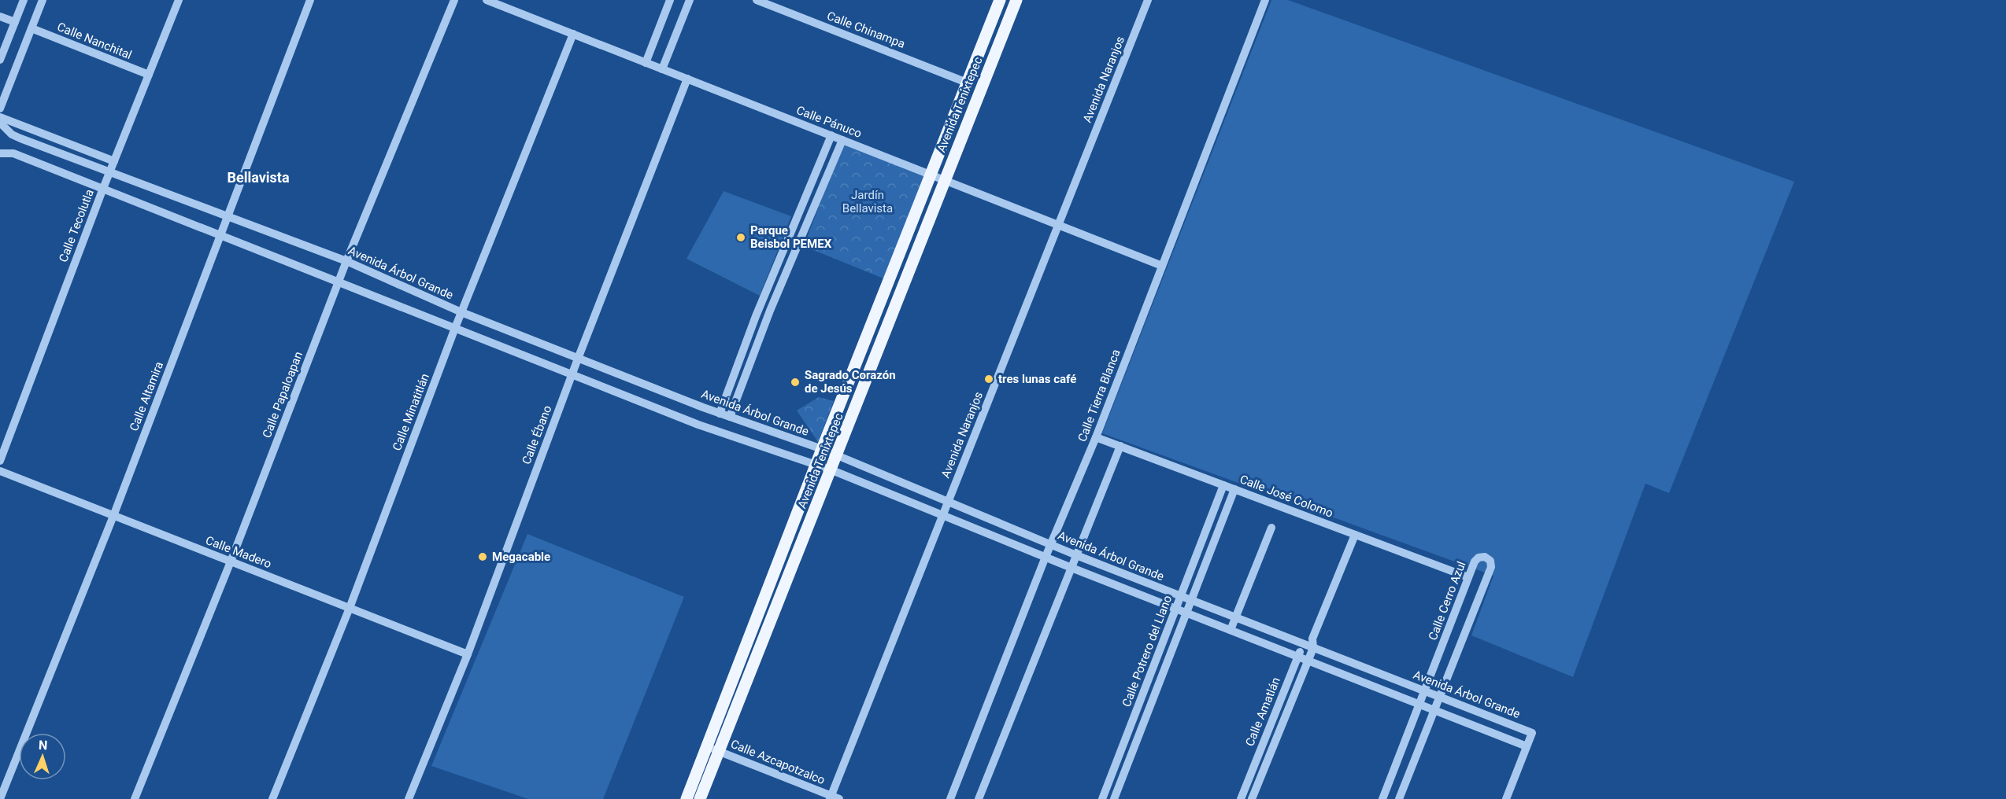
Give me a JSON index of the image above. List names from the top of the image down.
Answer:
{
  "streets": {
    "main road": ["Avenida Tenixtepec"],
    "street": [
      "Calle Chinampa",
      "Calle Nanchital",
      "Avenida Naranjos",
      "Calle Pánuco",
      "Calle Tecolutla",
      "Avenida Árbol Grande",
      "Calle Papaloapan",
      "Calle Tierra Blanca",
      "Calle Altamira",
      "Calle Minatitlán",
      "Calle Ébano",
      "Calle José Colomo",
      "Calle Madero",
      "Calle Cerro Azul",
      "Calle Potrero del Llano",
      "Calle Amatlán",
      "Calle Azcapotzalco"
    ]
  },
  "crossings": [
    ["Calle Chinampa", "Avenida Tenixtepec"],
    ["Calle Nanchital", "Calle Tecolutla"],
    ["Avenida Naranjos", "Calle Pánuco"],
    ["Avenida Naranjos", "Avenida Árbol Grande"],
    ["Avenida Naranjos", "Calle Azcapotzalco"],
    ["Avenida Tenixtepec", "Calle Pánuco"],
    ["Avenida Tenixtepec", "Avenida Árbol Grande"],
    ["Avenida Tenixtepec", "Calle Azcapotzalco"],
    ["Calle Pánuco", "Calle Tierra Blanca"],
    ["Calle Pánuco", "Calle Minatitlán"],
    ["Calle Pánuco", "Calle Ébano"],
    ["Calle Tecolutla", "Avenida Árbol Grande"],
    ["Avenida Árbol Grande", "Calle Papaloapan"],
    ["Avenida Árbol Grande", "Calle Tierra Blanca"],
    ["Avenida Árbol Grande", "Calle Altamira"],
    ["Avenida Árbol Grande", "Calle Minatitlán"],
    ["Avenida Árbol Grande", "Calle Ébano"],
    ["Avenida Árbol Grande", "Calle Cerro Azul"],
    ["Avenida Árbol Grande", "Calle Potrero del Llano"],
    ["Avenida Árbol Grande", "Calle Amatlán"],
    ["Calle Papaloapan", "Calle Madero"],
    ["Calle Tierra Blanca", "Calle José Colomo"],
    ["Calle Altamira", "Calle Madero"],
    ["Calle Minatitlán", "Calle Madero"],
    ["Calle Ébano", "Calle Madero"],
    ["Calle José Colomo", "Calle Cerro Azul"],
    ["Calle José Colomo", "Calle Potrero del Llano"],
    ["Calle José Colomo", "Calle Amatlán"]
  ],
  "districts": ["Bellavista"],
  "parks": ["Jardín Bellavista"],
  "places": [
    "Parque Beisbol PEMEX",
    "tres lunas café",
    "Sagrado Corazón de Jesús",
    "Megacable"
  ],
  "north": "top"
}
